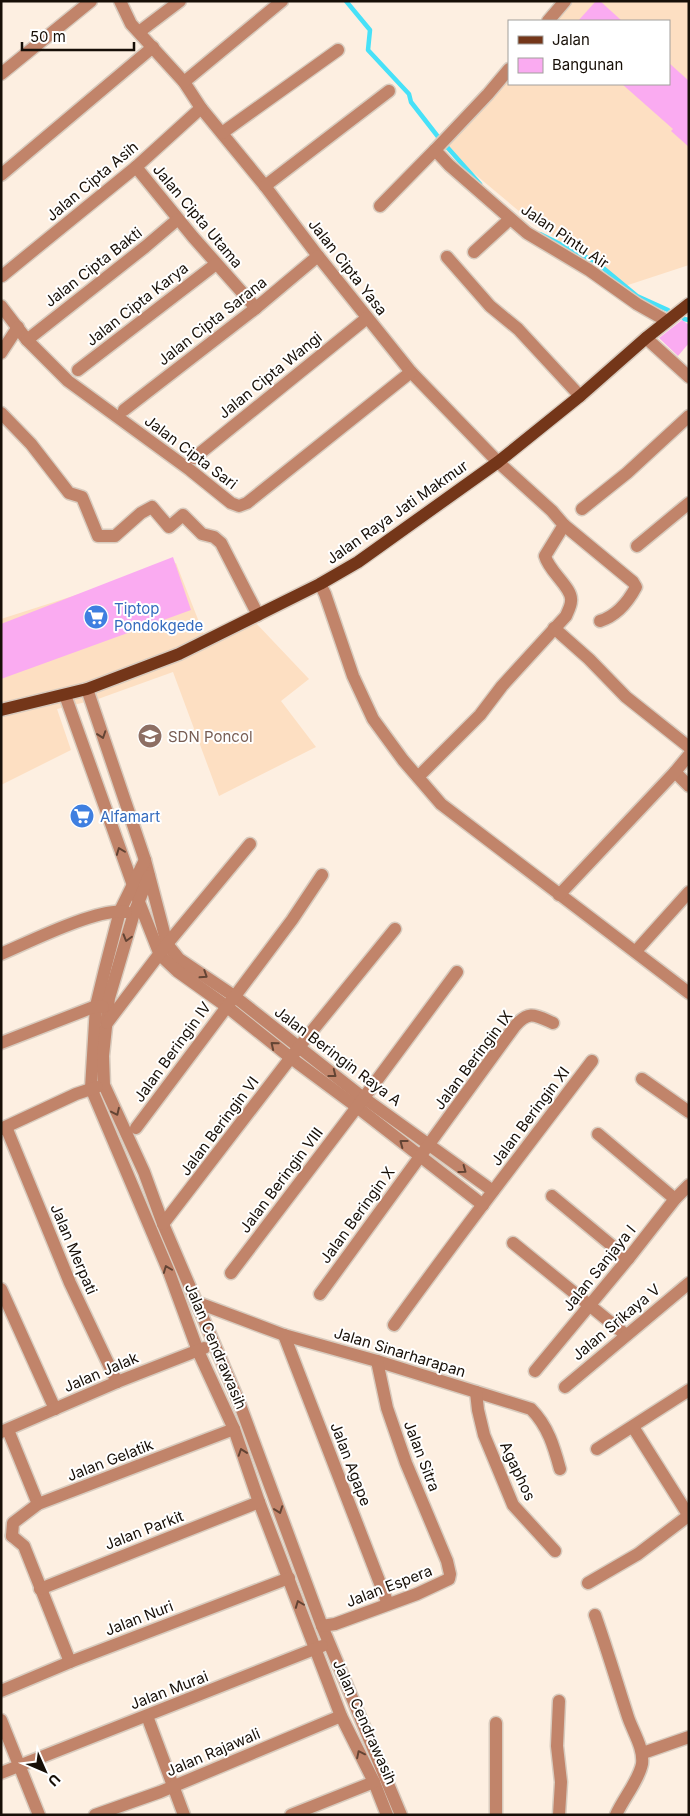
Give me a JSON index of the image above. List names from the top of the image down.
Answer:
{
  "streets": {
    "main road": ["Jalan Raya Jati Makmur"],
    "street": [
      "Jalan Cipta Asih",
      "Jalan Cipta Utama",
      "Jalan Pintu Air",
      "Jalan Cipta Bakti",
      "Jalan Cipta Yasa",
      "Jalan Cipta Karya",
      "Jalan Cipta Sarana",
      "Jalan Cipta Wangi",
      "Jalan Cipta Sari",
      "Jalan Beringin IV",
      "Jalan Beringin Raya A",
      "Jalan Beringin IX",
      "Jalan Beringin XI",
      "Jalan Beringin VI",
      "Jalan Beringin VIII",
      "Jalan Beringin X",
      "Jalan Merpati",
      "Jalan Sanjaya I",
      "Jalan Srikaya V",
      "Jalan Cendrawasih",
      "Jalan Sinarharapan",
      "Jalan Jalak",
      "Jalan Sitra",
      "Jalan Gelatik",
      "Jalan Agape",
      "Agaphos",
      "Jalan Parkit",
      "Jalan Espera",
      "Jalan Nuri",
      "Jalan Murai",
      "Jalan Rajawali"
    ]
  },
  "crossings": [
    ["Jalan Cipta Asih", "Jalan Cipta Utama"],
    ["Jalan Cipta Asih", "Jalan Cipta Yasa"],
    ["Jalan Cipta Utama", "Jalan Cipta Bakti"],
    ["Jalan Cipta Utama", "Jalan Cipta Karya"],
    ["Jalan Cipta Utama", "Jalan Cipta Sarana"],
    ["Jalan Pintu Air", "Jalan Raya Jati Makmur"],
    ["Jalan Cipta Bakti", "Jalan Cipta Sari"],
    ["Jalan Cipta Yasa", "Jalan Cipta Sarana"],
    ["Jalan Cipta Yasa", "Jalan Cipta Wangi"],
    ["Jalan Cipta Yasa", "Jalan Cipta Sari"],
    ["Jalan Cipta Yasa", "Jalan Raya Jati Makmur"],
    ["Jalan Beringin IV", "Jalan Beringin Raya A"],
    ["Jalan Beringin Raya A", "Jalan Beringin IX"],
    ["Jalan Beringin Raya A", "Jalan Beringin XI"],
    ["Jalan Beringin Raya A", "Jalan Beringin VI"],
    ["Jalan Beringin Raya A", "Jalan Beringin VIII"],
    ["Jalan Beringin IX", "Jalan Beringin X"],
    ["Jalan Beringin VI", "Jalan Cendrawasih"],
    ["Jalan Merpati", "Jalan Jalak"],
    ["Jalan Cendrawasih", "Jalan Sinarharapan"],
    ["Jalan Cendrawasih", "Jalan Jalak"],
    ["Jalan Cendrawasih", "Jalan Gelatik"],
    ["Jalan Cendrawasih", "Jalan Parkit"],
    ["Jalan Cendrawasih", "Jalan Espera"],
    ["Jalan Cendrawasih", "Jalan Nuri"],
    ["Jalan Cendrawasih", "Jalan Murai"],
    ["Jalan Cendrawasih", "Jalan Rajawali"],
    ["Jalan Sinarharapan", "Jalan Sitra"],
    ["Jalan Sinarharapan", "Jalan Agape"],
    ["Jalan Sinarharapan", "Agaphos"],
    ["Jalan Sitra", "Jalan Espera"],
    ["Jalan Agape", "Jalan Espera"]
  ],
  "places": {
    "supermarket": ["Tiptop Pondokgede", "Alfamart"],
    "school or university": ["SDN Poncol"]
  },
  "legend": ["Jalan", "Bangunan"],
  "scale_bar": "50 m",
  "north": "bottom right"
}
